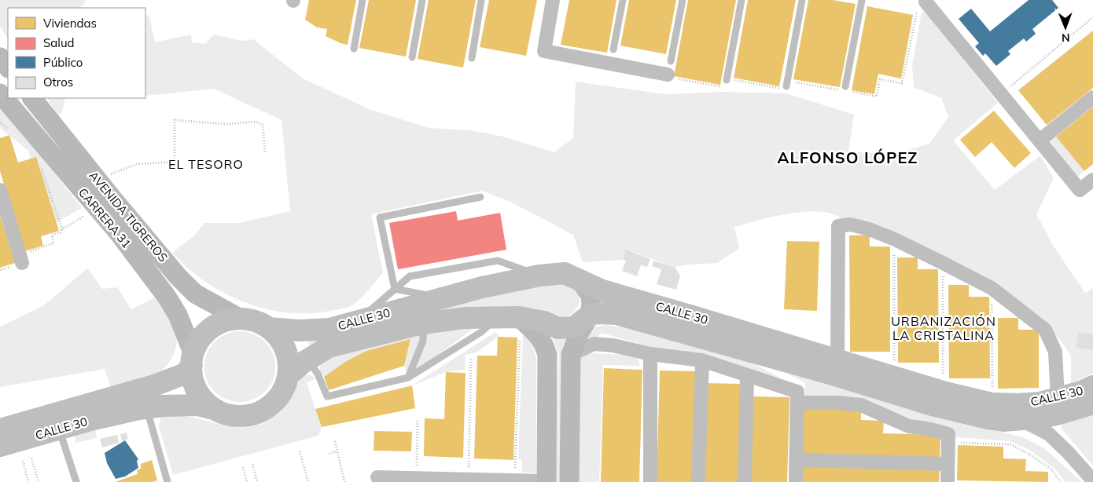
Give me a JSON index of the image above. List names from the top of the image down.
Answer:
{
  "streets": {
    "main road": ["AVENIDA TIGREROS", "CARRERA 31", "CALLE 30"]
  },
  "crossings": [
    ["AVENIDA TIGREROS", "CARRERA 31"],
    ["AVENIDA TIGREROS", "CALLE 30"],
    ["CARRERA 31", "CALLE 30"]
  ],
  "districts": ["ALFONSO LÓPEZ", "EL TESORO", "URBANIZACIÓN LA CRISTALINA"],
  "legend": [
    "Viviendas",
    "Salud",
    "Público",
    "Otros"
  ],
  "north": "bottom"
}
